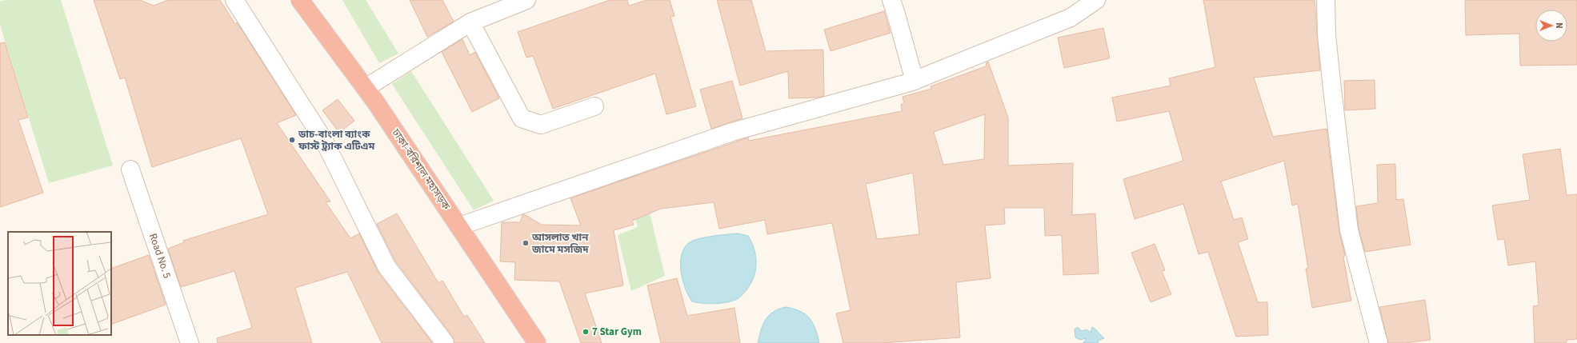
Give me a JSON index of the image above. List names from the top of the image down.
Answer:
{
  "streets": {
    "highway": ["ঢাকা-বরিশাল মহাসড়ক"],
    "street": ["Road No. 5"]
  },
  "places": ["ডাচ-বাংলা ব্যাংক ফাস্ট ট্র্যাক এটিএম", "আসলাত খান জামে মসজিদ", "7 Star Gym"],
  "north": "right"
}
